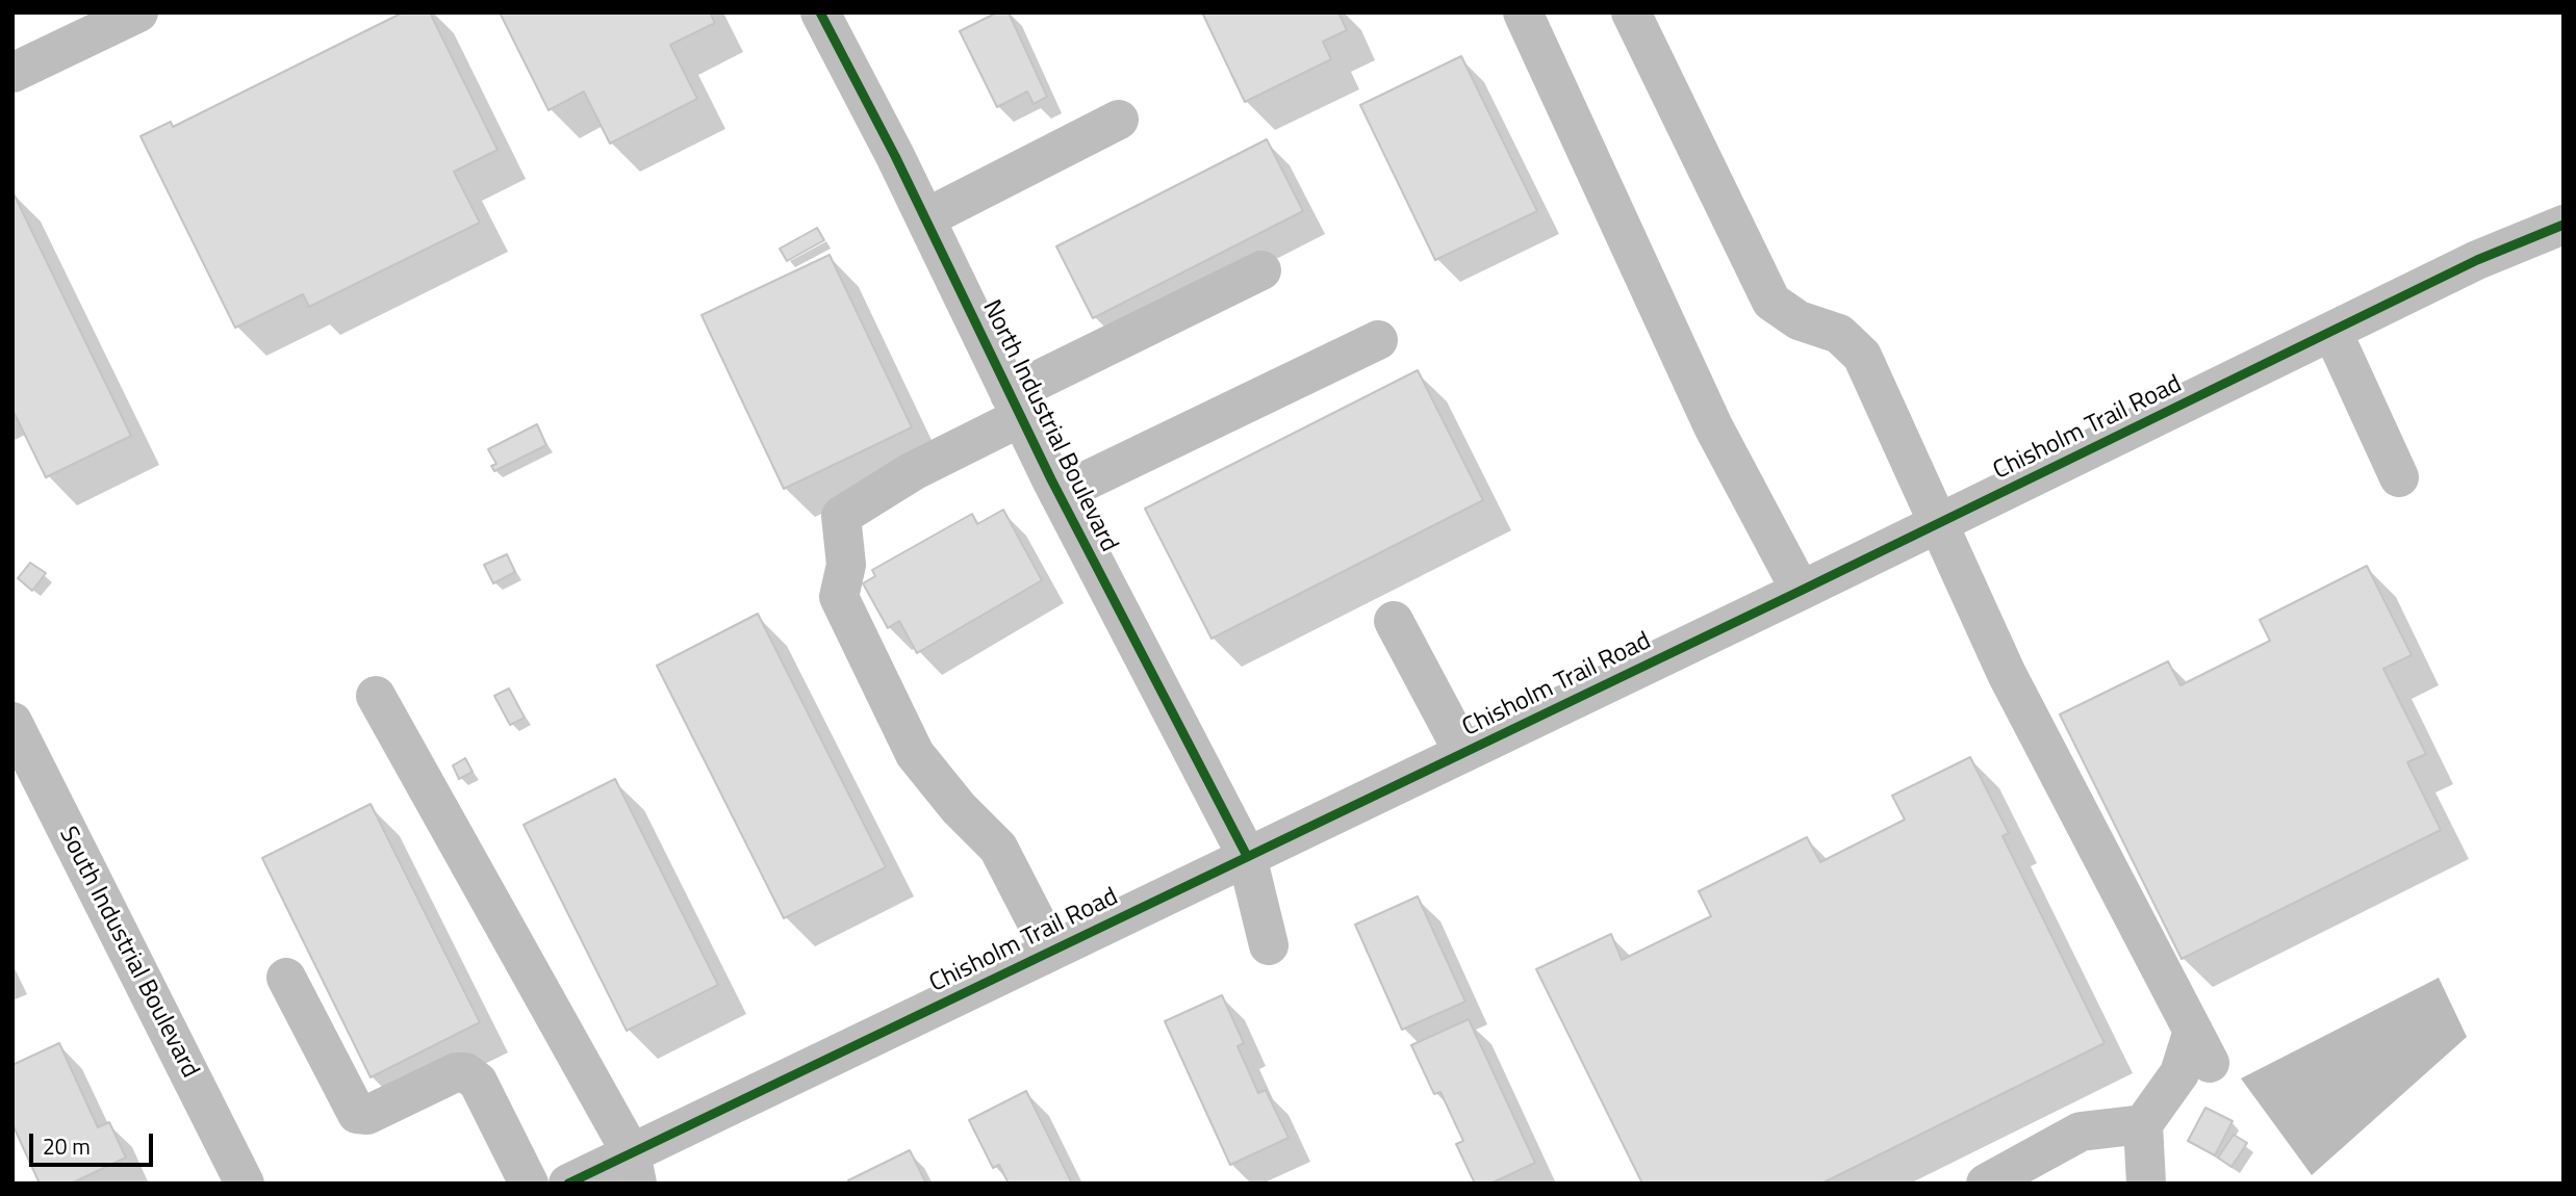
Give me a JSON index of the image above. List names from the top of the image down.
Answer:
{
  "streets": {
    "street": ["North Industrial Boulevard", "Chisholm Trail Road", "South Industrial Boulevard"]
  },
  "crossings": [
    ["North Industrial Boulevard", "Chisholm Trail Road"]
  ],
  "scale_bar": "20 m"
}
